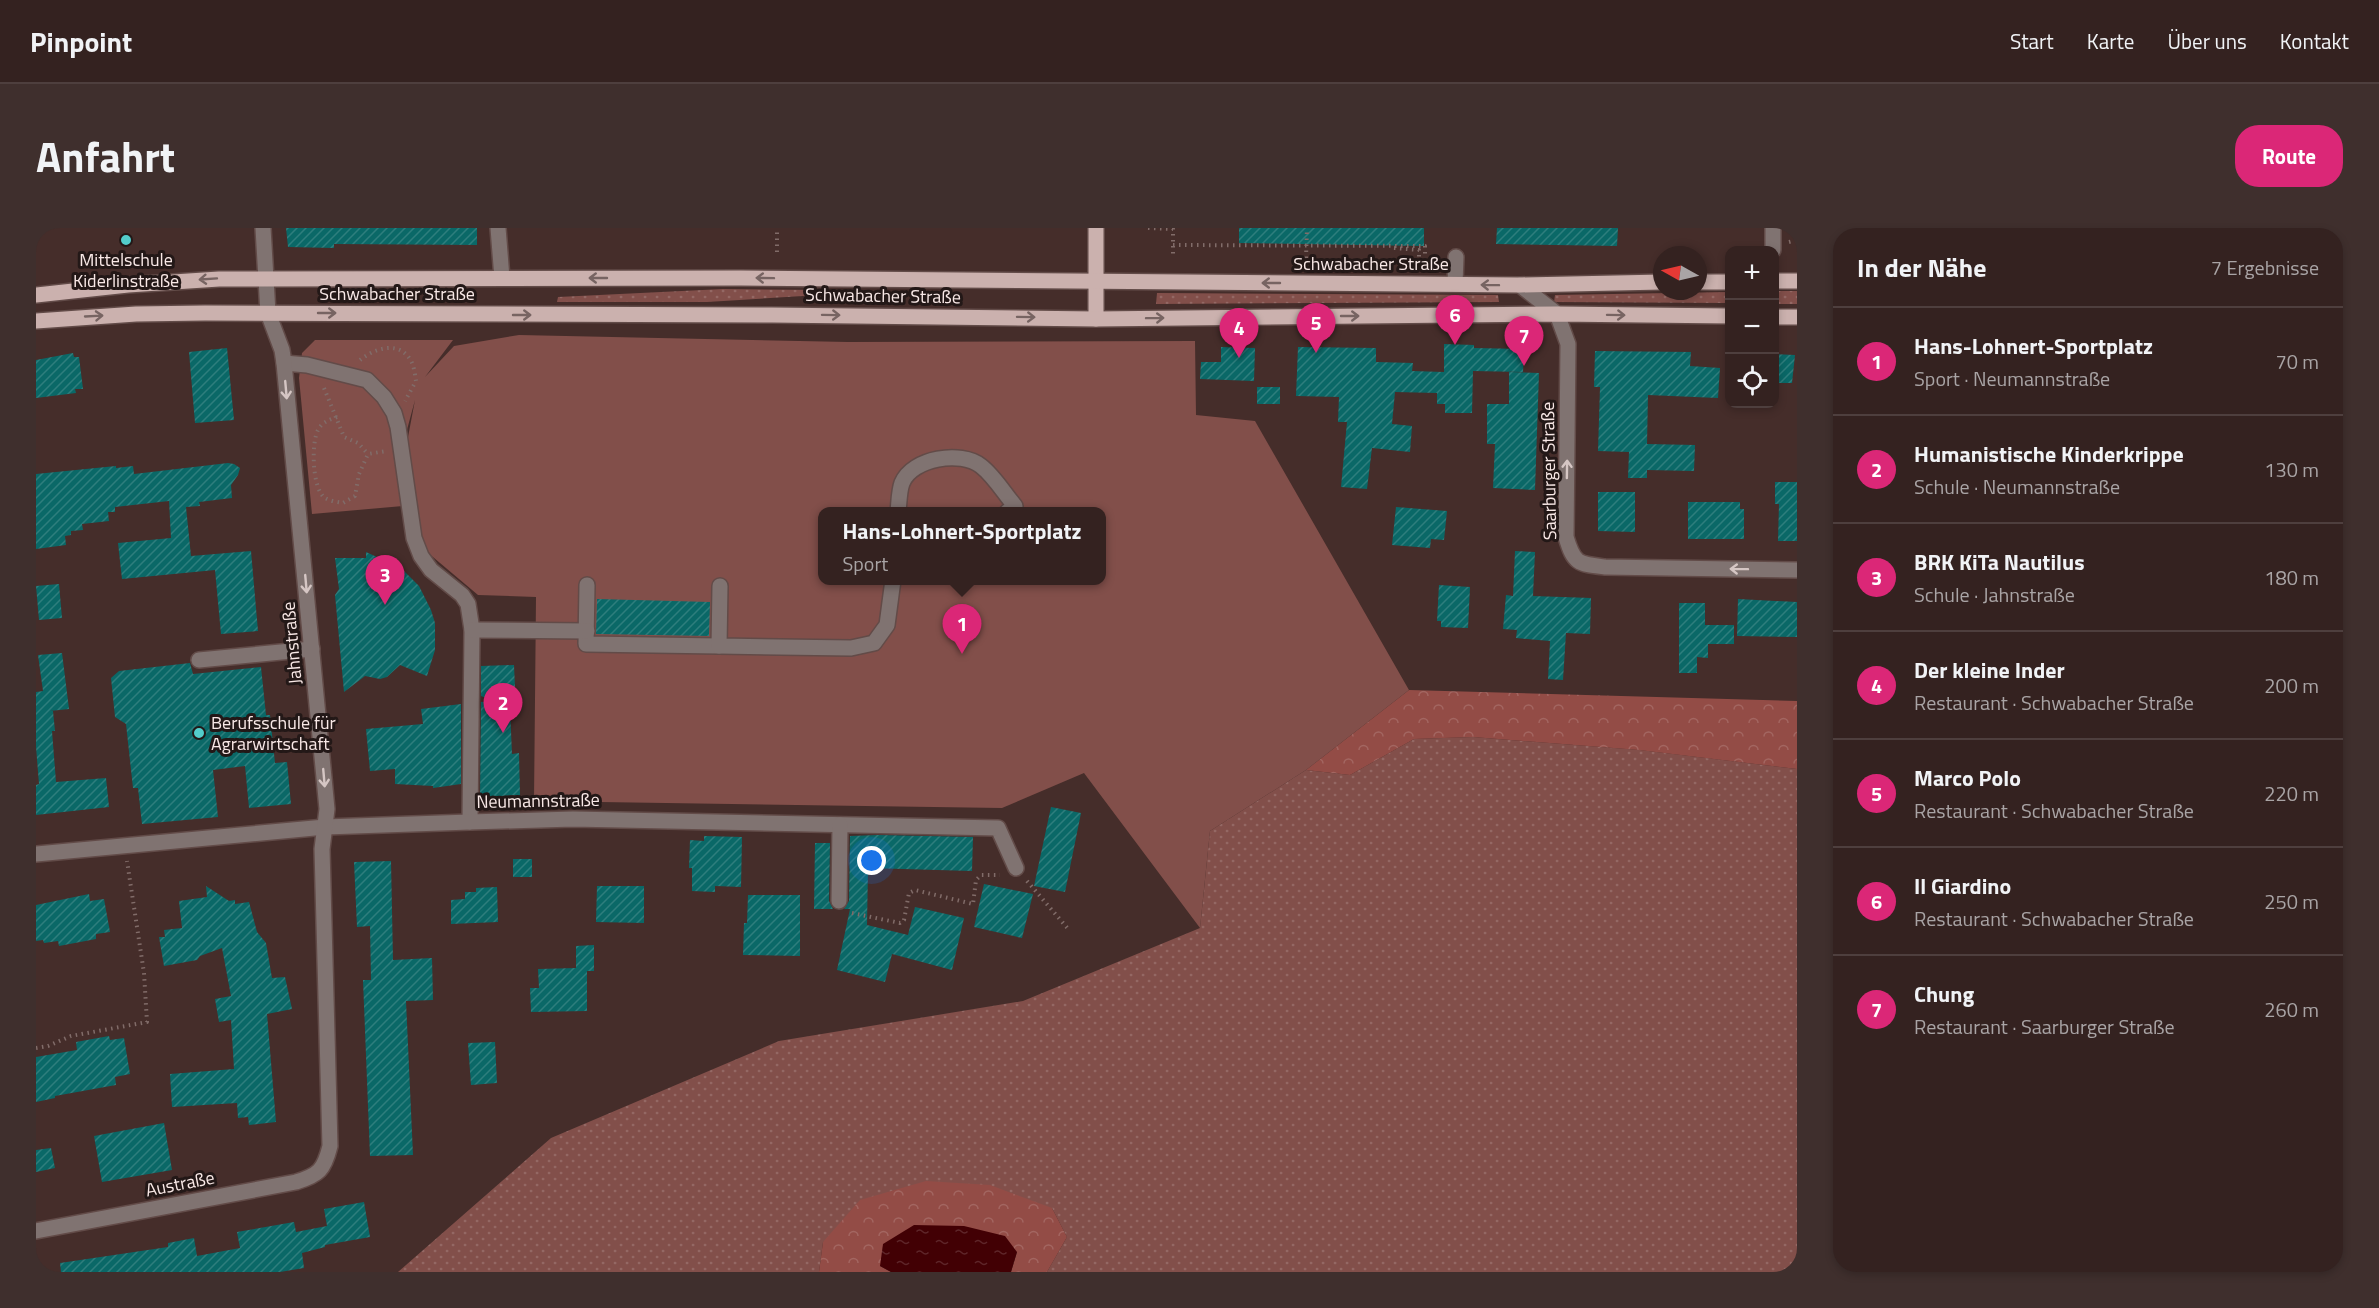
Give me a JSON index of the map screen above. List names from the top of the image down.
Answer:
{
  "streets": {
    "main road": ["Schwabacher Straße"],
    "street": [
      "Saarburger Straße",
      "Jahnstraße",
      "Neumannstraße",
      "Austraße"
    ]
  },
  "crossings": [
    ["Schwabacher Straße", "Saarburger Straße"],
    ["Schwabacher Straße", "Jahnstraße"],
    ["Jahnstraße", "Neumannstraße"],
    ["Jahnstraße", "Austraße"]
  ],
  "places": ["Mittelschule Kiderlinstraße", "Berufsschule für Agrarwirtschaft"],
  "north": "left",
  "page": {
    "header": "Pinpoint",
    "nav": [
      "Start",
      "Karte",
      "Über uns",
      "Kontakt"
    ],
    "title": "Anfahrt",
    "buttons": "Route",
    "heading": ["In der Nähe", "7 Ergebnisse"],
    "map_buttons": ["+", "−"],
    "pins": [
      "6",
      "5",
      "4",
      "7",
      "3",
      "1",
      "2"
    ],
    "list": [
      {
        "mark": "1",
        "name": "Hans-Lohnert-Sportplatz",
        "note": "Sport · Neumannstraße",
        "value": "70 m"
      },
      {
        "mark": "2",
        "name": "Humanistische Kinderkrippe",
        "note": "Schule · Neumannstraße",
        "value": "130 m"
      },
      {
        "mark": "3",
        "name": "BRK KiTa Nautilus",
        "note": "Schule · Jahnstraße",
        "value": "180 m"
      },
      {
        "mark": "4",
        "name": "Der kleine Inder",
        "note": "Restaurant · Schwabacher Straße",
        "value": "200 m"
      },
      {
        "mark": "5",
        "name": "Marco Polo",
        "note": "Restaurant · Schwabacher Straße",
        "value": "220 m"
      },
      {
        "mark": "6",
        "name": "Il Giardino",
        "note": "Restaurant · Schwabacher Straße",
        "value": "250 m"
      },
      {
        "mark": "7",
        "name": "Chung",
        "note": "Restaurant · Saarburger Straße",
        "value": "260 m"
      }
    ],
    "popup": ["Hans-Lohnert-Sportplatz", "Sport"]
  }
}
